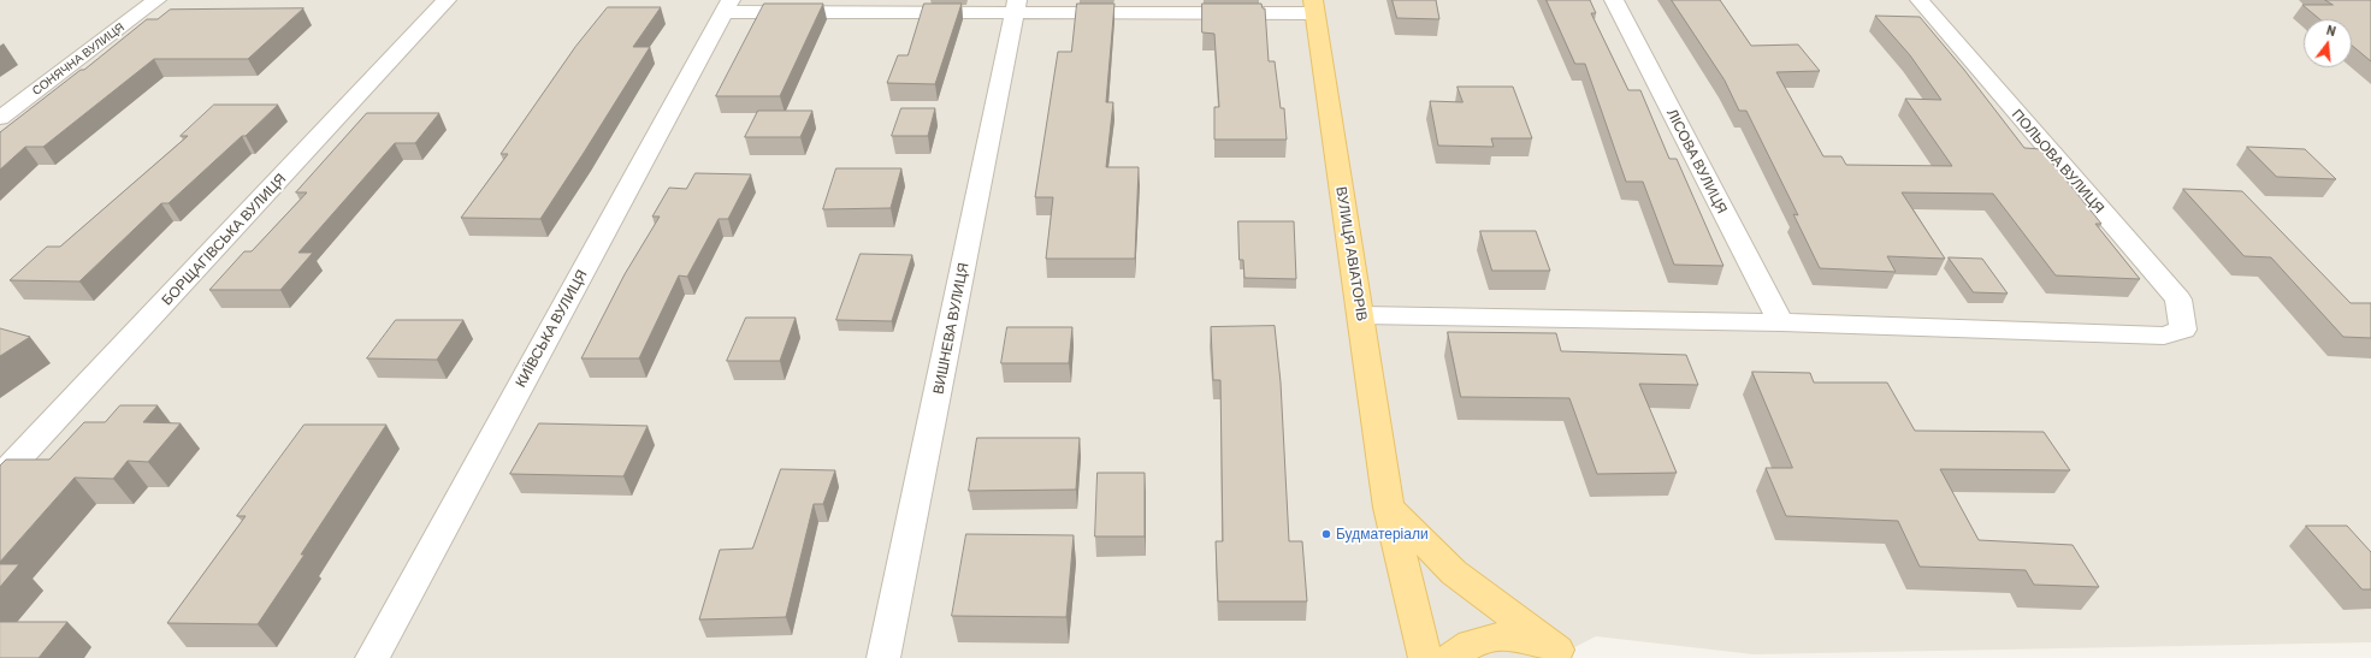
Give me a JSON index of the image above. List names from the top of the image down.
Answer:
{
  "streets": {
    "main road": ["ВУЛИЦЯ АВІАТОРІВ"],
    "street": [
      "СОНЯЧНА ВУЛИЦЯ",
      "ЛІСОВА ВУЛИЦЯ",
      "ПОЛЬОВА ВУЛИЦЯ",
      "БОРЩАГІВСЬКА ВУЛИЦЯ",
      "КИЇВСЬКА ВУЛИЦЯ",
      "ВИШНЕВА ВУЛИЦЯ"
    ]
  },
  "crossings": [
    ["ЛІСОВА ВУЛИЦЯ", "ПОЛЬОВА ВУЛИЦЯ"]
  ],
  "places": ["Будматеріали"],
  "north": "top"
}
